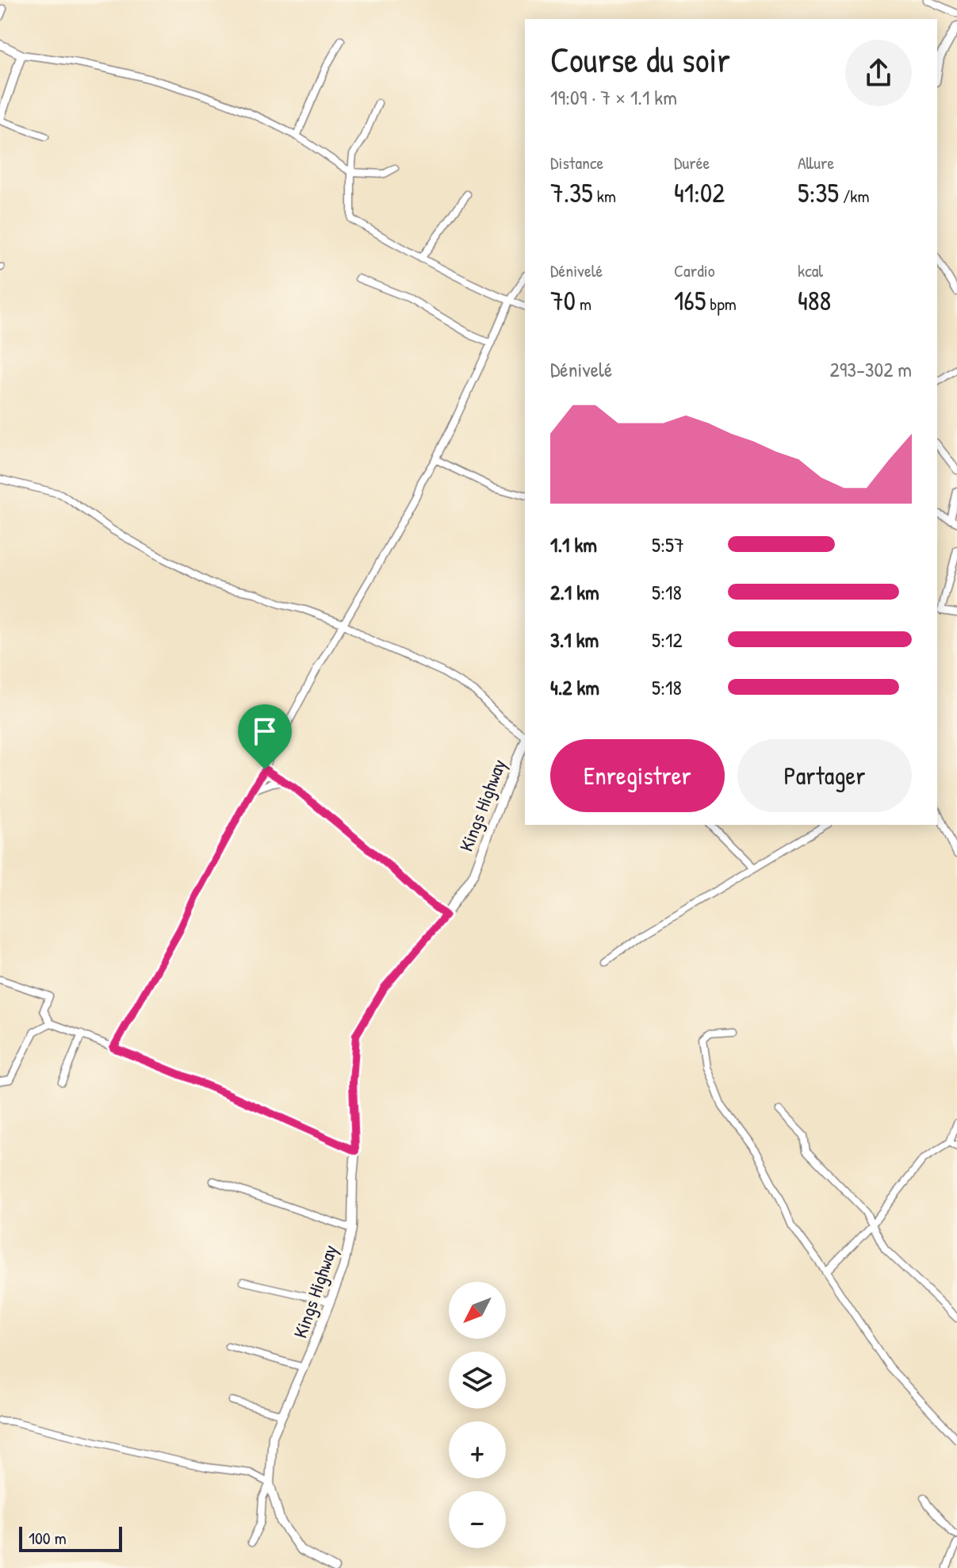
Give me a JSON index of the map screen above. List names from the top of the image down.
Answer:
{
  "streets": {
    "street": ["Kings Highway"]
  },
  "scale_bar": "100 m",
  "north": "bottom left",
  "page": {
    "heading": ["Course du soir", "19:09 · 7 × 1.1 km"],
    "stats": [
      ["Distance", "7.35 km"],
      ["Durée", "41:02"],
      ["Allure", "5:35 /km"],
      ["Dénivelé", "70 m"],
      ["Cardio", "165 bpm"],
      ["kcal", "488"]
    ],
    "chart": ["Dénivelé", "293–302 m"],
    "list": [
      {
        "name": "1.1 km",
        "note": "5:57"
      },
      {
        "name": "2.1 km",
        "note": "5:18"
      },
      {
        "name": "3.1 km",
        "note": "5:12"
      },
      {
        "name": "4.2 km",
        "note": "5:18"
      }
    ],
    "buttons": ["Enregistrer", "Partager"],
    "map_buttons": ["+", "−"],
    "scale": "100 m"
  }
}
